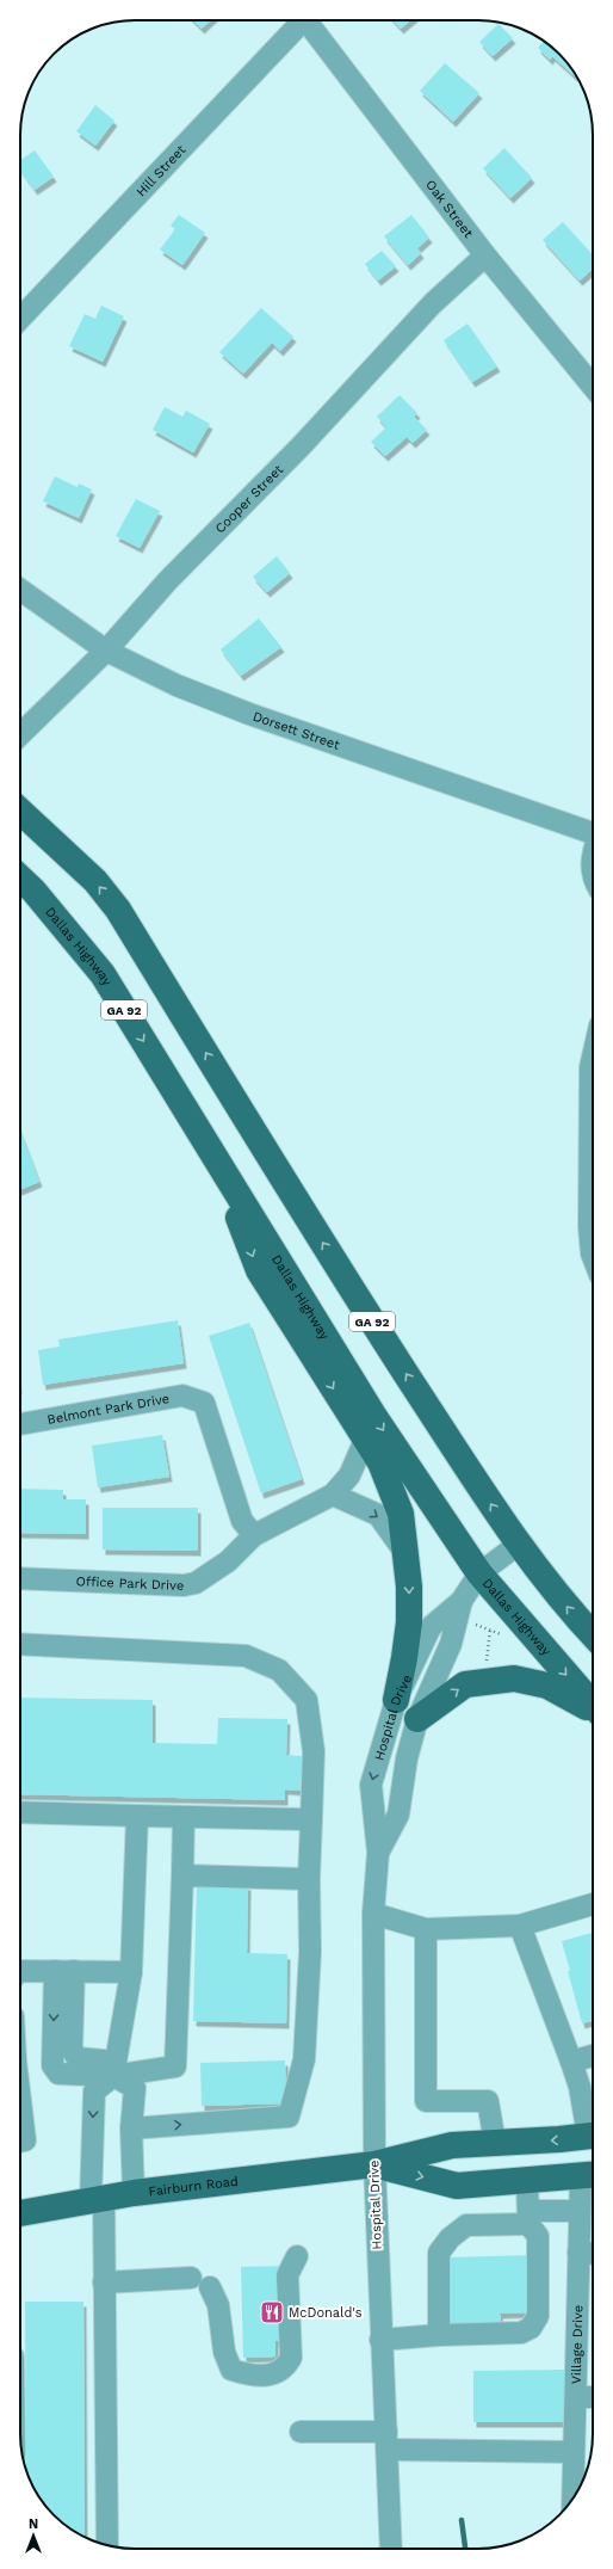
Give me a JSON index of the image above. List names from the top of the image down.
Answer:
{
  "streets": {
    "main road": ["Dallas Highway", "GA 92", "Fairburn Road"],
    "street": [
      "Hill Street",
      "Oak Street",
      "Cooper Street",
      "Dorsett Street",
      "Belmont Park Drive",
      "Office Park Drive",
      "Hospital Drive",
      "Village Drive"
    ]
  },
  "crossings": [
    ["Oak Street", "Cooper Street"],
    ["Cooper Street", "Dorsett Street"],
    ["Dallas Highway", "Hospital Drive"],
    ["GA 92", "Hospital Drive"],
    ["Belmont Park Drive", "Office Park Drive"],
    ["Hospital Drive", "Fairburn Road"],
    ["Fairburn Road", "Village Drive"]
  ],
  "places": {
    "restaurant": ["McDonald's"]
  },
  "north": "top"
}
